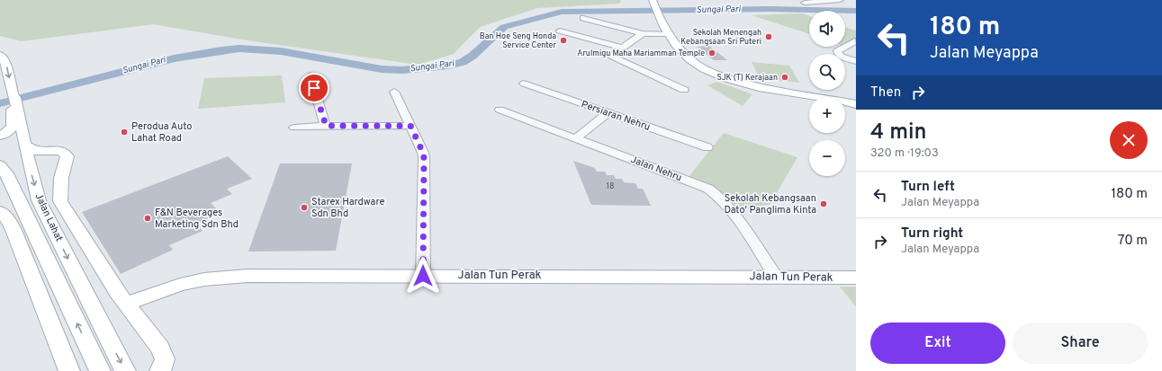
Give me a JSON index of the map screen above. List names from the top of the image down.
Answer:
{
  "streets": {
    "main road": ["Jalan Lahat", "Jalan Tun Perak"],
    "street": ["Persiaran Nehru", "Jalan Nehru"]
  },
  "crossings": [
    ["Jalan Nehru", "Jalan Tun Perak"]
  ],
  "water": ["Sungai Pari"],
  "places": [
    "Sekolah Menengah Kebangsaan Sri Puteri",
    "Ban Hoe Seng Honda Service Center",
    "Arulmigu Maha Mariamman Temple",
    "SJK (T) Kerajaan",
    "Perodua Auto Lahat Road",
    "Sekolah Kebangsaan Dato' Panglima Kinta",
    "Starex Hardware Sdn Bhd",
    "F&N Beverages Marketing Sdn Bhd"
  ],
  "house_numbers": ["18"],
  "page": {
    "turn": ["180 m", "Jalan Meyappa"],
    "map_buttons": ["+", "−"],
    "then": "Then",
    "heading": ["4 min", "320 m · 19:03"],
    "list": [
      {
        "name": "Turn left",
        "note": "Jalan Meyappa",
        "value": "180 m"
      },
      {
        "name": "Turn right",
        "note": "Jalan Meyappa",
        "value": "70 m"
      }
    ],
    "buttons": ["Exit", "Share"]
  }
}
